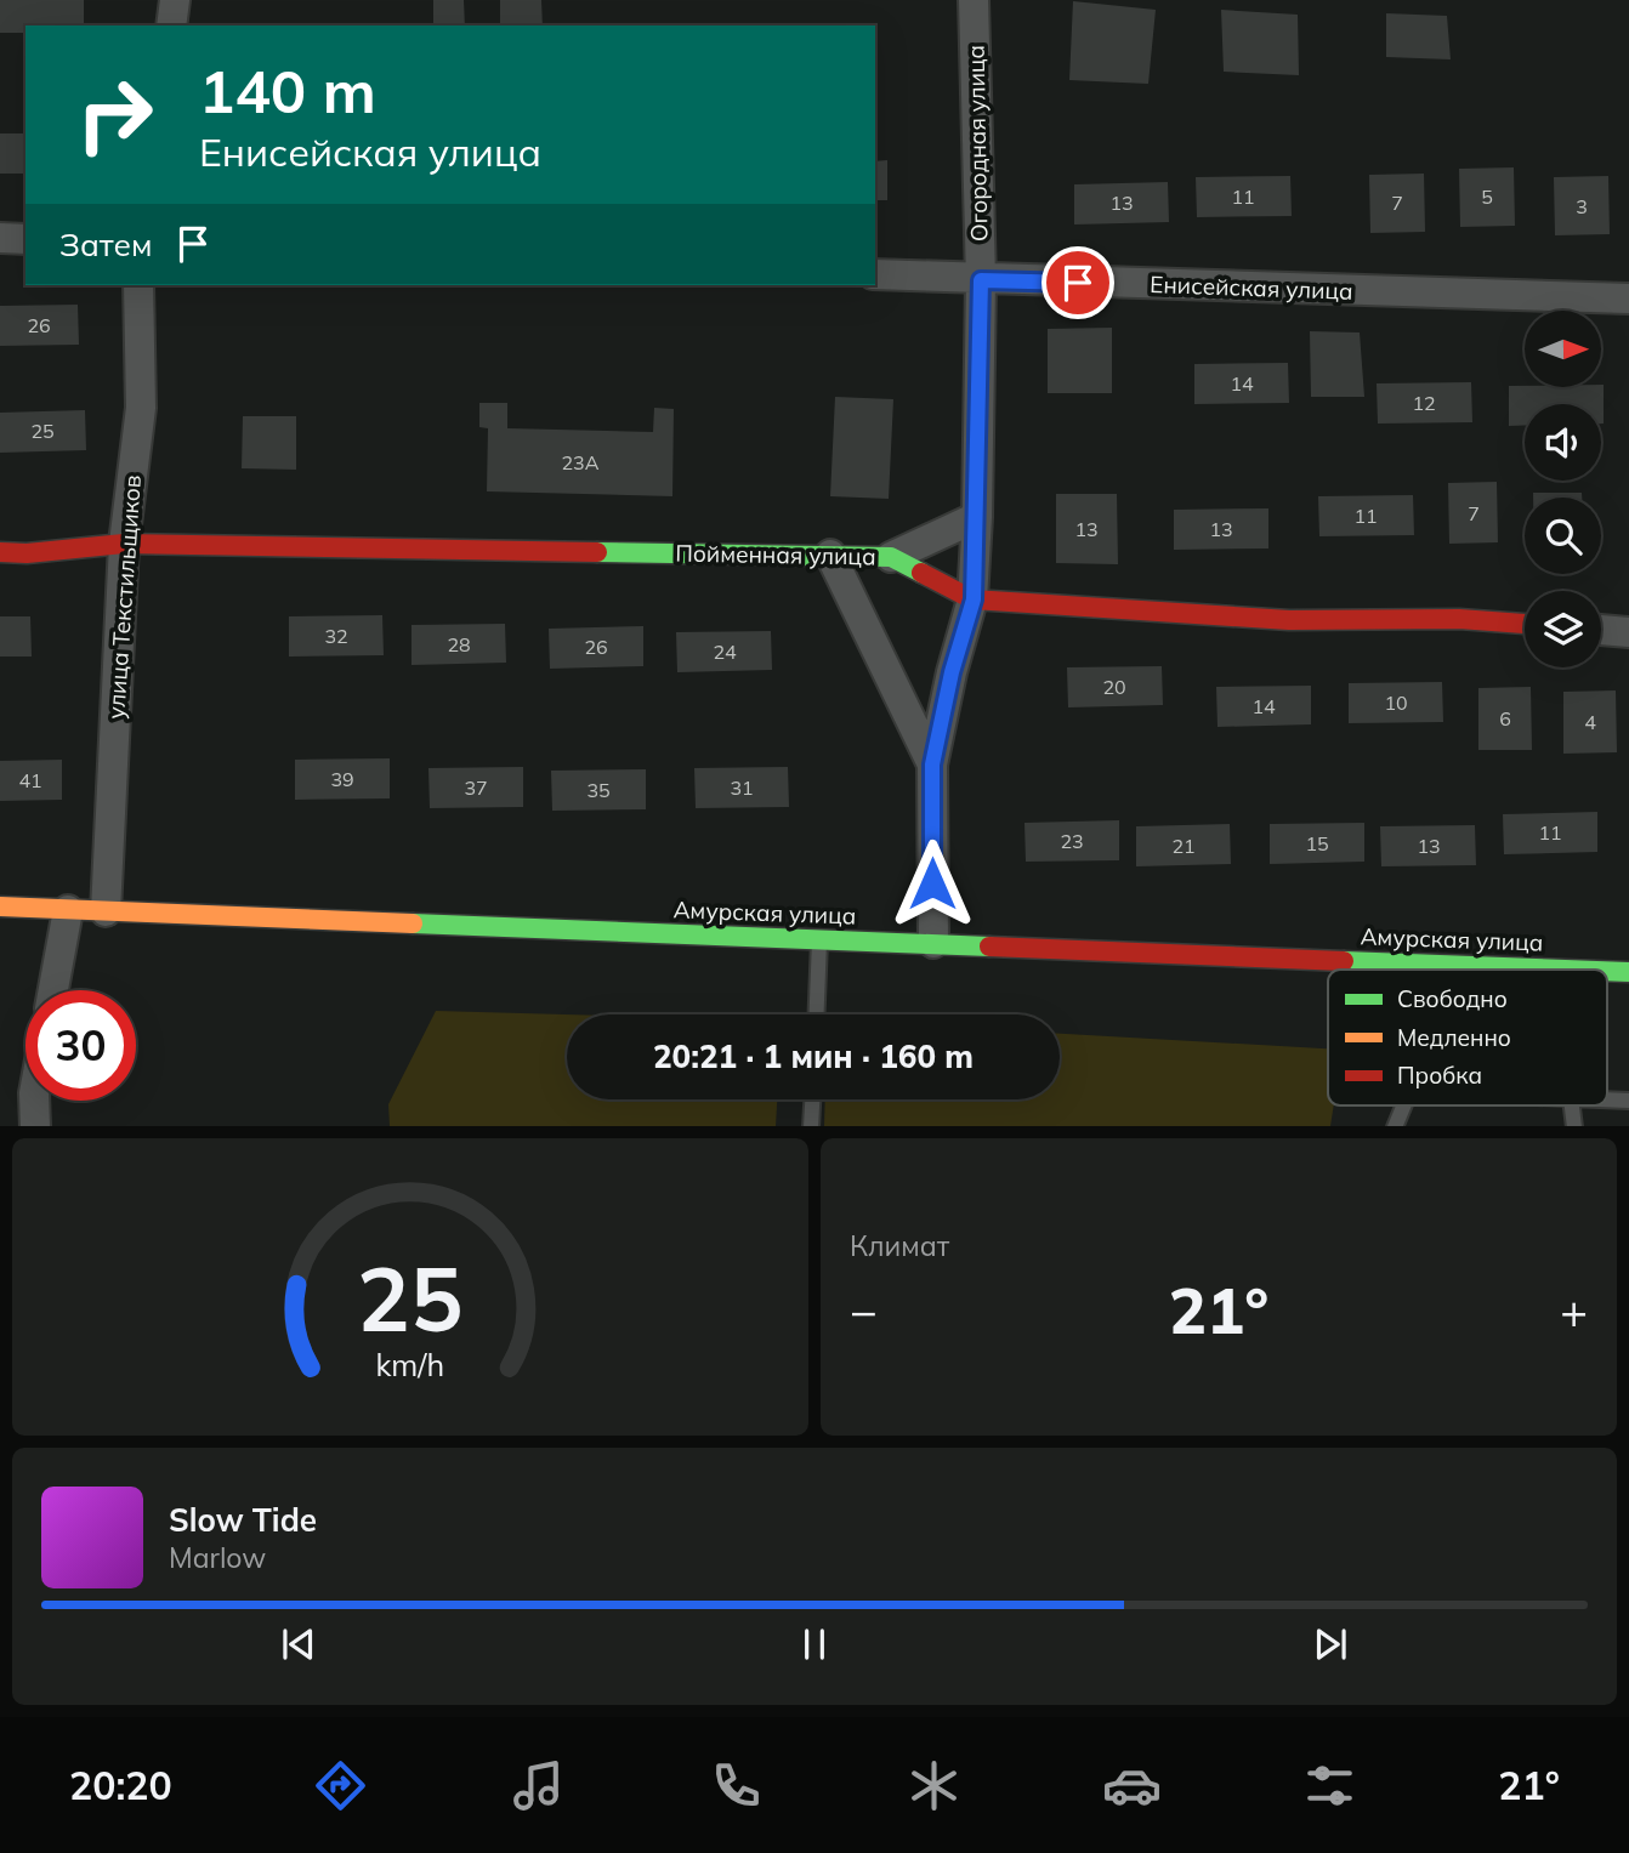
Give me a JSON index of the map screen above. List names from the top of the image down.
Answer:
{
  "streets": {
    "street": [
      "Огородная улица",
      "Енисейская улица",
      "Пойменная улица",
      "улица Текстильщиков",
      "Амурская улица"
    ]
  },
  "crossings": [
    ["Огородная улица", "Енисейская улица"],
    ["Огородная улица", "Пойменная улица"],
    ["Огородная улица", "Амурская улица"],
    ["Пойменная улица", "улица Текстильщиков"],
    ["улица Текстильщиков", "Амурская улица"]
  ],
  "house_numbers": [
    "11",
    "5",
    "13",
    "7",
    "3",
    "26",
    "14",
    "12",
    "25",
    "23А",
    "7",
    "11",
    "13",
    "13",
    "32",
    "28",
    "26",
    "24",
    "20",
    "10",
    "14",
    "6",
    "4",
    "39",
    "41",
    "37",
    "31",
    "35",
    "11",
    "23",
    "15",
    "21",
    "13"
  ],
  "legend": ["Свободно", "Медленно", "Пробка"],
  "north": "right",
  "page": {
    "turn": ["140 m", "Енисейская улица"],
    "then": "Затем",
    "limit": "30",
    "trip": "20:21 · 1 мин · 160 m",
    "tile": "Климат",
    "heat": ["−", "21°", "+"],
    "song": ["Slow Tide", "Marlow"],
    "tabs": ["20:20", "21°"],
    "gauge": ["25", "km/h"]
  }
}
